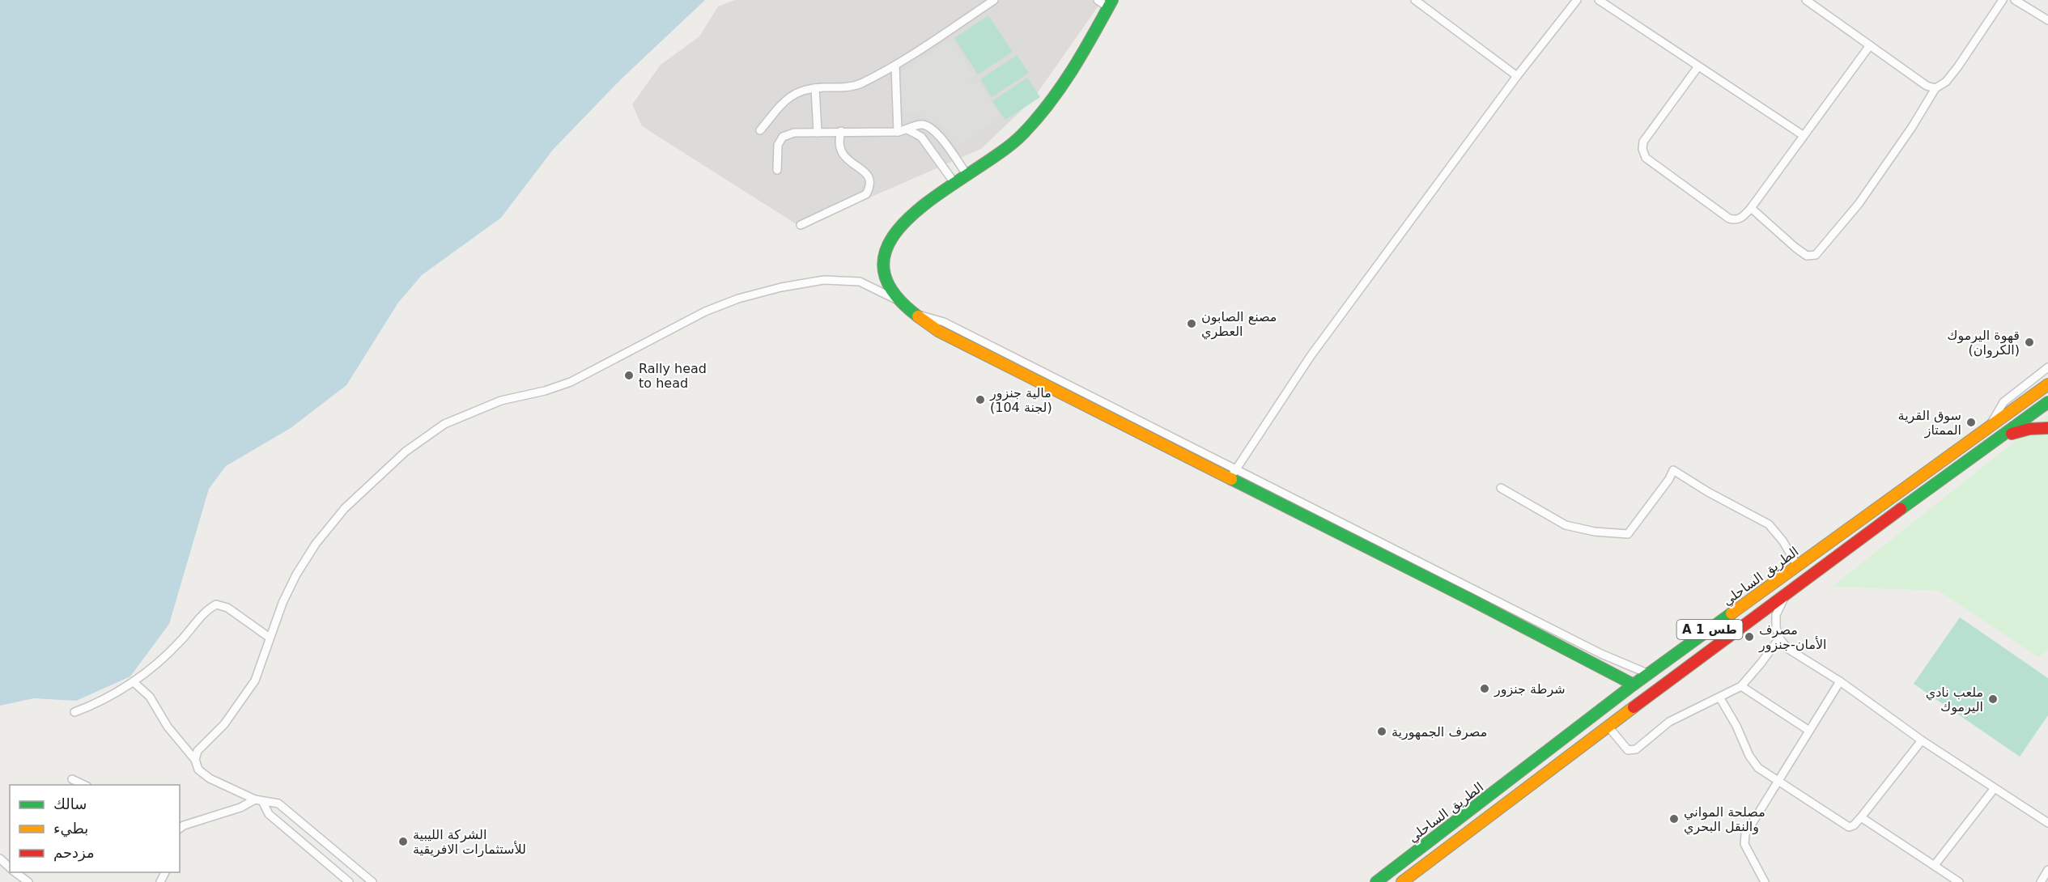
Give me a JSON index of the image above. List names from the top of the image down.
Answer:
{
  "streets": {
    "main road": ["الطريق الساحلي", "A 1 طس"]
  },
  "places": [
    "مصنع الصابون العطري",
    "قهوة اليرموك (الكروان)",
    "Rally head to head",
    "مالية جنزور (لجنة 104)",
    "سوق القرية الممتاز",
    "مصرف الأمان-جنزور",
    "شرطة جنزور",
    "ملعب نادي اليرموك",
    "مصرف الجمهورية",
    "مصلحة المواني والنقل البحري",
    "الشركة الليبية للأستثمارات الافريقية"
  ],
  "legend": ["سالك", "بطيء", "مزدحم"]
}
